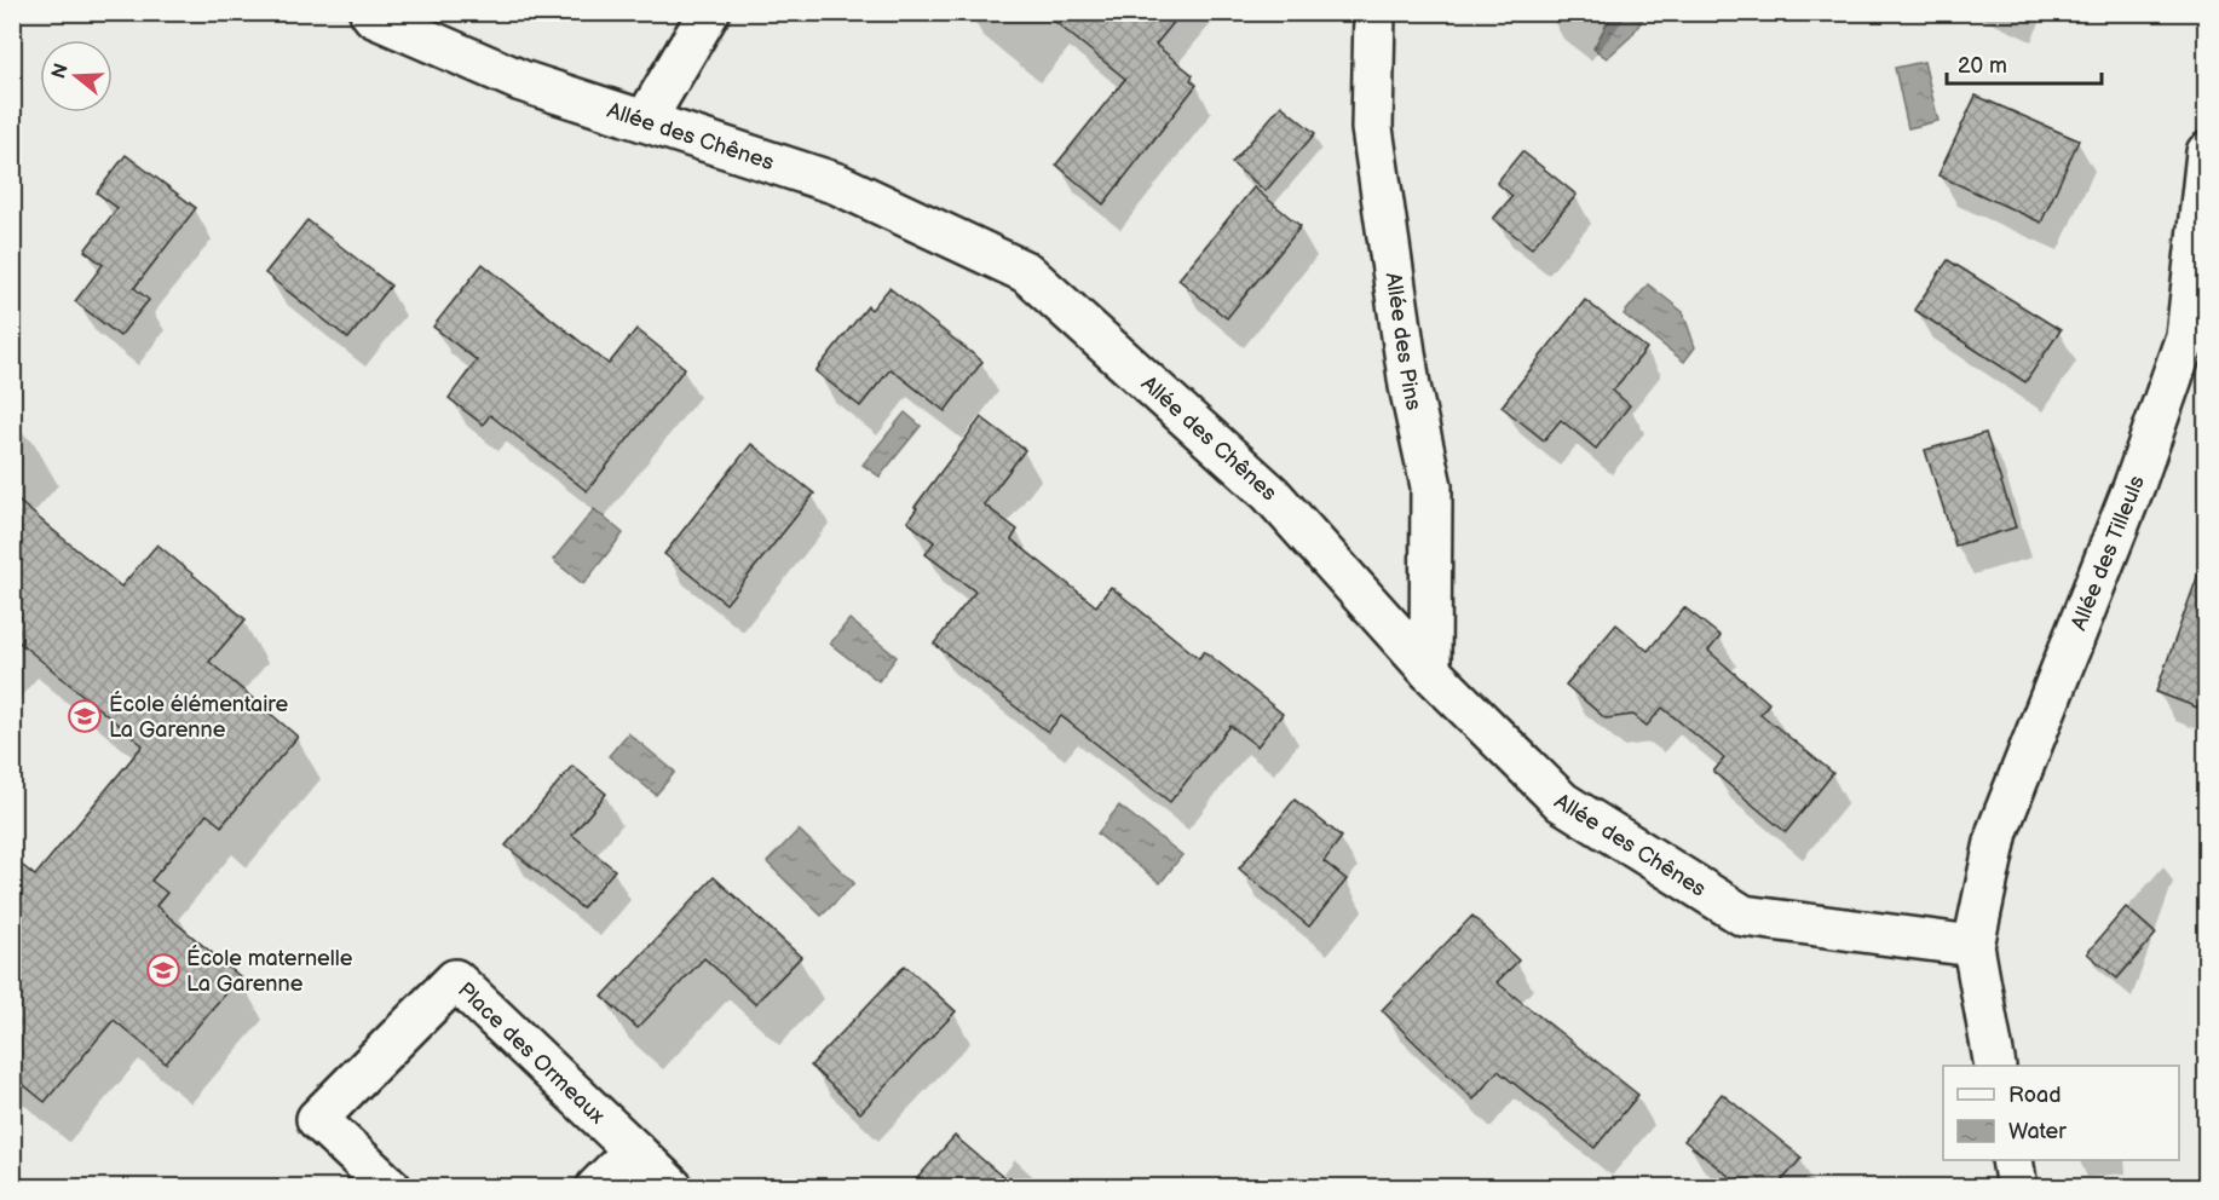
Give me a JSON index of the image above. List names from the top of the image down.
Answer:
{
  "streets": {
    "street": [
      "Allée des Chênes",
      "Allée des Pins",
      "Allée des Tilleuls",
      "Place des Ormeaux"
    ]
  },
  "crossings": [
    ["Allée des Chênes", "Allée des Pins"],
    ["Allée des Chênes", "Allée des Tilleuls"]
  ],
  "places": {
    "school or university": ["École élémentaire La Garenne", "École maternelle La Garenne"]
  },
  "legend": ["Road", "Water"],
  "scale_bar": "20 m",
  "north": "left"
}
